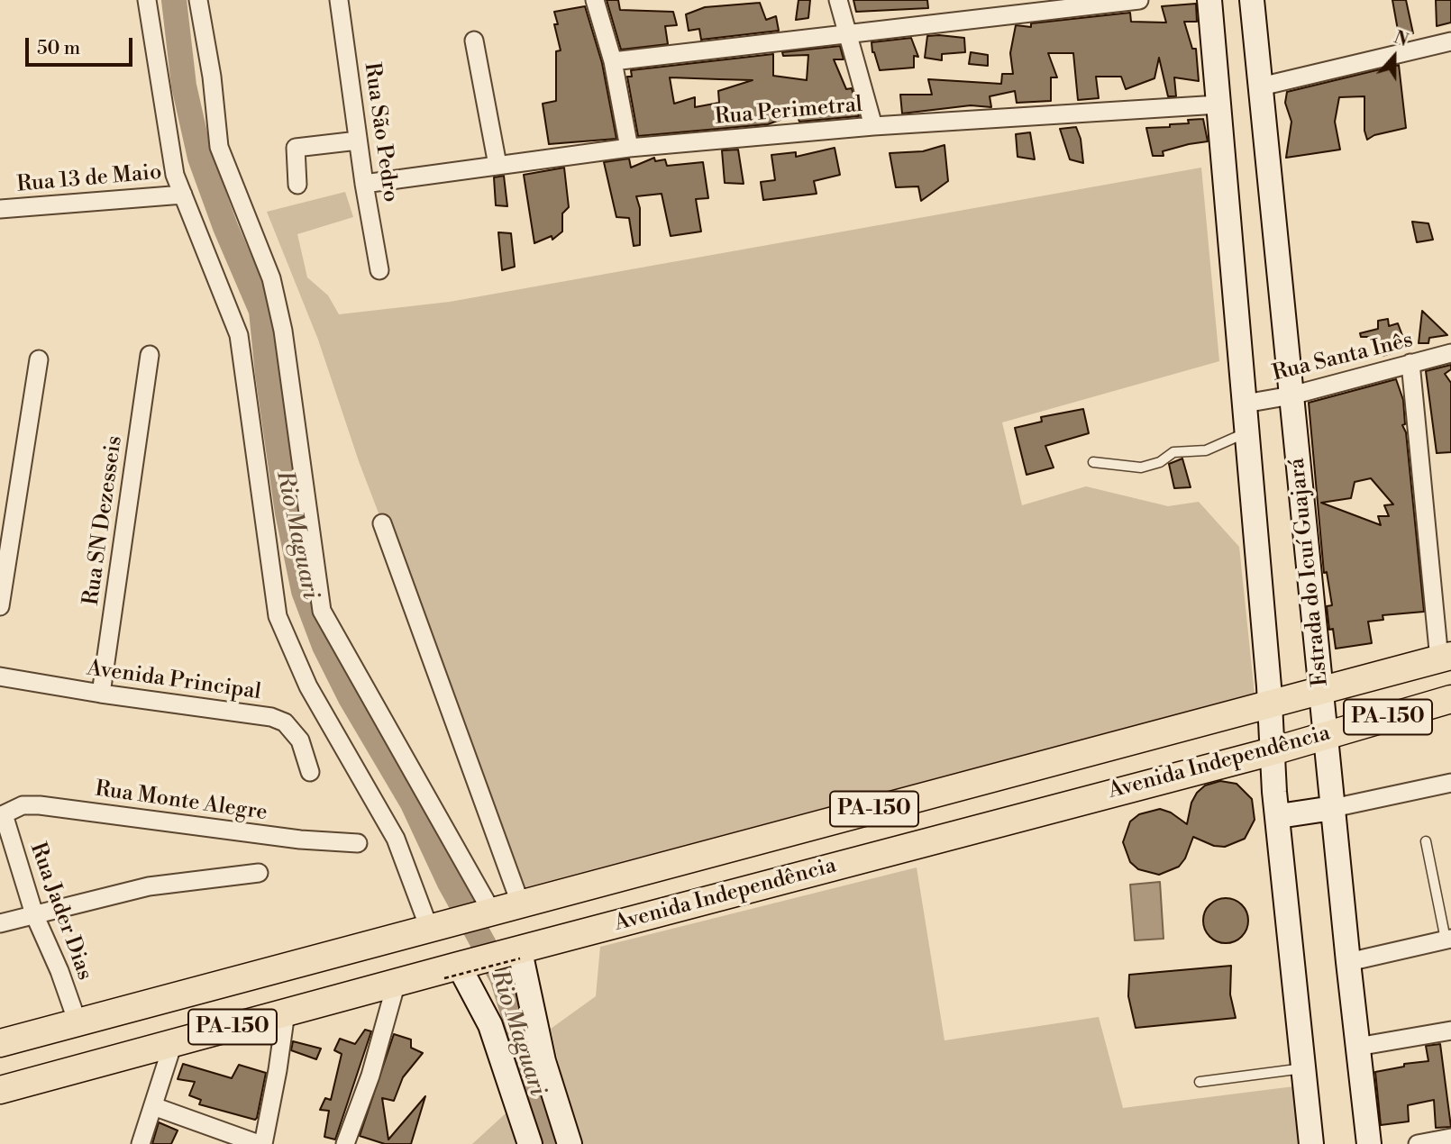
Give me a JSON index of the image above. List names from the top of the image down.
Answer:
{
  "streets": {
    "main road": ["Estrada do Icuí Guajará", "PA-150", "Avenida Independência"],
    "street": [
      "Rua Perimetral",
      "Rua São Pedro",
      "Rua 13 de Maio",
      "Rua Santa Inês",
      "Rua SN Dezesseis",
      "Avenida Principal",
      "Rua Monte Alegre",
      "Rua Jader Dias"
    ]
  },
  "crossings": [
    ["Rua Perimetral", "Rua São Pedro"],
    ["Rua Santa Inês", "Estrada do Icuí Guajará"],
    ["Rua SN Dezesseis", "Avenida Principal"],
    ["Estrada do Icuí Guajará", "Avenida Independência"],
    ["Avenida Independência", "Rua Jader Dias"],
    ["Rua Monte Alegre", "Rua Jader Dias"]
  ],
  "water": ["Rio Maguari"],
  "scale_bar": "50 m",
  "north": "top"
}
